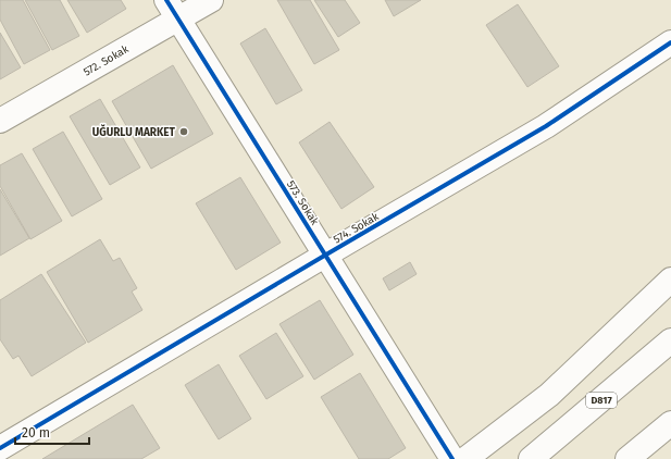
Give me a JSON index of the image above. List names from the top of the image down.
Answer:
{
  "streets": {
    "main road": [
      "572. Sokak",
      "573. Sokak",
      "574. Sokak",
      "D817"
    ]
  },
  "crossings": [
    ["572. Sokak", "573. Sokak"],
    ["573. Sokak", "574. Sokak"]
  ],
  "places": ["UĞURLU MARKET"],
  "scale_bar": "20 m"
}
